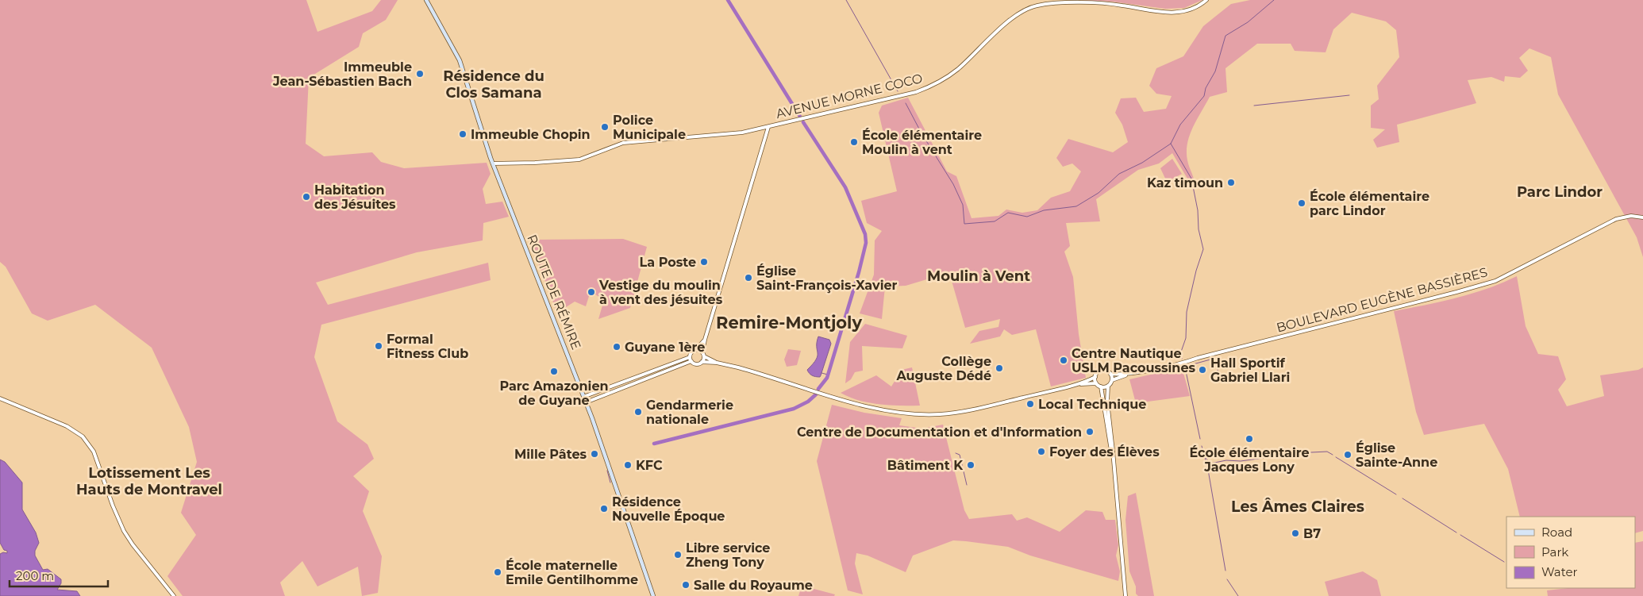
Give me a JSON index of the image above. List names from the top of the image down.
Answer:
{
  "streets": {
    "main road": ["ROUTE DE RÉMIRE"],
    "street": ["AVENUE MORNE COCO", "BOULEVARD EUGÈNE BASSIÈRES"]
  },
  "crossings": [
    ["AVENUE MORNE COCO", "ROUTE DE RÉMIRE"]
  ],
  "districts": [
    "Résidence du Clos Samana",
    "Parc Lindor",
    "Moulin à Vent",
    "Remire-Montjoly",
    "Lotissement Les Hauts de Montravel",
    "Les Âmes Claires"
  ],
  "places": [
    "Immeuble Jean-Sébastien Bach",
    "Police Municipale",
    "Immeuble Chopin",
    "École élémentaire Moulin à vent",
    "Kaz timoun",
    "Habitation des Jésuites",
    "École élémentaire parc Lindor",
    "La Poste",
    "Église Saint-François-Xavier",
    "Vestige du moulin à vent des jésuites",
    "Formal Fitness Club",
    "Guyane 1ère",
    "Centre Nautique USLM Pacoussines",
    "Collège Auguste Dédé",
    "Hall Sportif Gabriel Llari",
    "Parc Amazonien de Guyane",
    "Local Technique",
    "Gendarmerie nationale",
    "Centre de Documentation et d'Information",
    "École élémentaire Jacques Lony",
    "Foyer des Élèves",
    "Mille Pâtes",
    "Église Sainte-Anne",
    "KFC",
    "Bâtiment K",
    "Résidence Nouvelle Époque",
    "B7",
    "Libre service Zheng Tony",
    "École maternelle Emile Gentilhomme",
    "Salle du Royaume"
  ],
  "legend": ["Road", "Park", "Water"],
  "scale_bar": "200 m"
}
